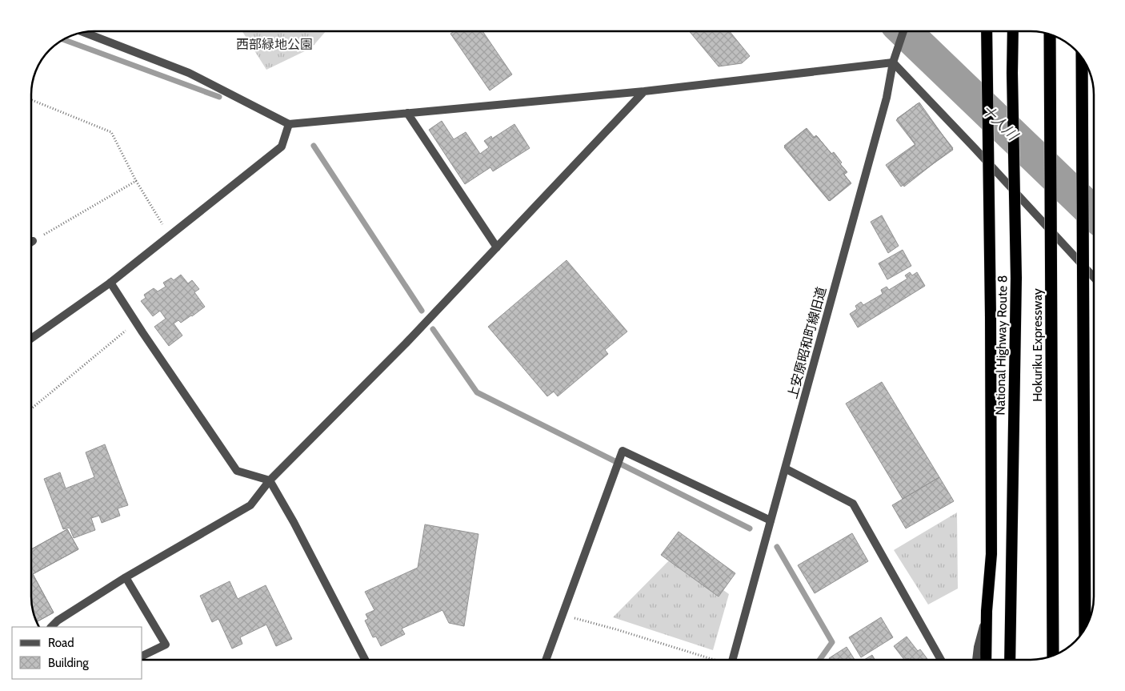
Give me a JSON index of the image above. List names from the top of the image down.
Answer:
{
  "streets": {
    "highway": ["National Highway Route 8", "Hokuriku Expressway"],
    "street": ["上安原昭和町線旧道"]
  },
  "water": ["十人川"],
  "parks": ["西部緑地公園"],
  "legend": ["Road", "Building"]
}
